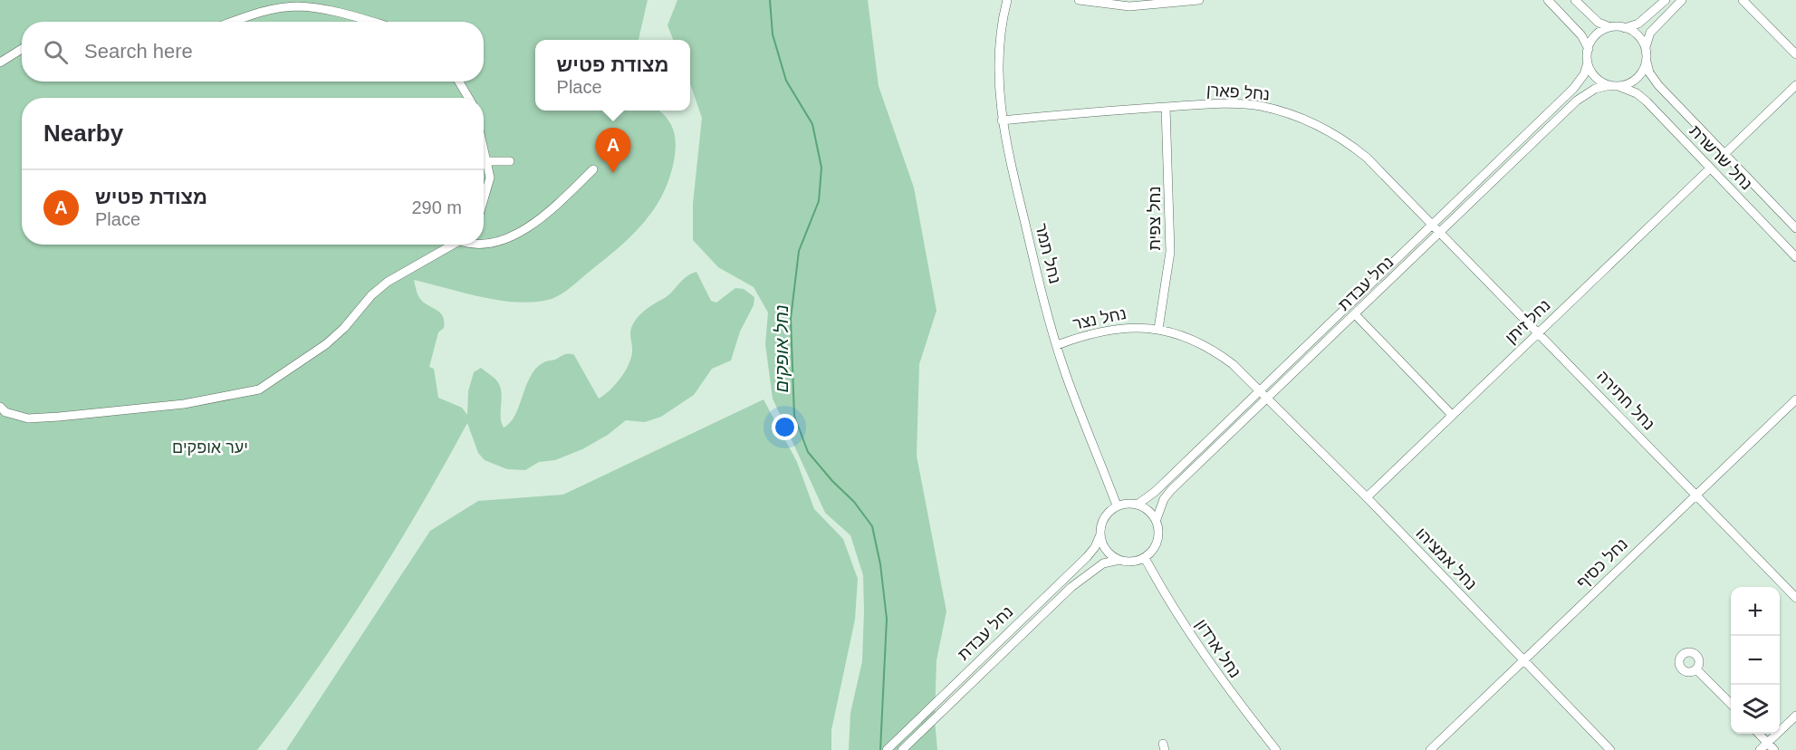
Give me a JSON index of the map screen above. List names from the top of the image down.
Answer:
{
  "streets": {
    "street": [
      "נחל פארן",
      "נחל שרשרת",
      "נחל צפית",
      "נחל תמר",
      "נחל עבדת",
      "נחל נצר",
      "נחל זיתן",
      "נחל חתירה",
      "נחל אמציהו",
      "נחל כסיף",
      "נחל ארדון"
    ]
  },
  "crossings": [
    ["נחל פארן", "נחל צפית"],
    ["נחל פארן", "נחל תמר"],
    ["נחל פארן", "נחל עבדת"],
    ["נחל פארן", "נחל חתירה"],
    ["נחל שרשרת", "נחל עבדת"],
    ["נחל שרשרת", "נחל זיתן"],
    ["נחל צפית", "נחל נצר"],
    ["נחל תמר", "נחל עבדת"],
    ["נחל תמר", "נחל נצר"],
    ["נחל תמר", "נחל ארדון"],
    ["נחל עבדת", "נחל נצר"],
    ["נחל עבדת", "נחל חתירה"],
    ["נחל עבדת", "נחל אמציהו"],
    ["נחל עבדת", "נחל ארדון"],
    ["נחל נצר", "נחל אמציהו"],
    ["נחל זיתן", "נחל חתירה"],
    ["נחל זיתן", "נחל אמציהו"],
    ["נחל חתירה", "נחל כסיף"],
    ["נחל אמציהו", "נחל כסיף"]
  ],
  "water": ["נחל אופקים"],
  "parks": ["יער אופקים"],
  "page": {
    "search": "Search here",
    "popup": ["מצודת פטיש", "Place"],
    "heading": "Nearby",
    "pins": "A",
    "list": [
      {
        "mark": "A",
        "name": "מצודת פטיש",
        "note": "Place",
        "value": "290 m"
      }
    ],
    "map_buttons": ["+", "−"]
  }
}
